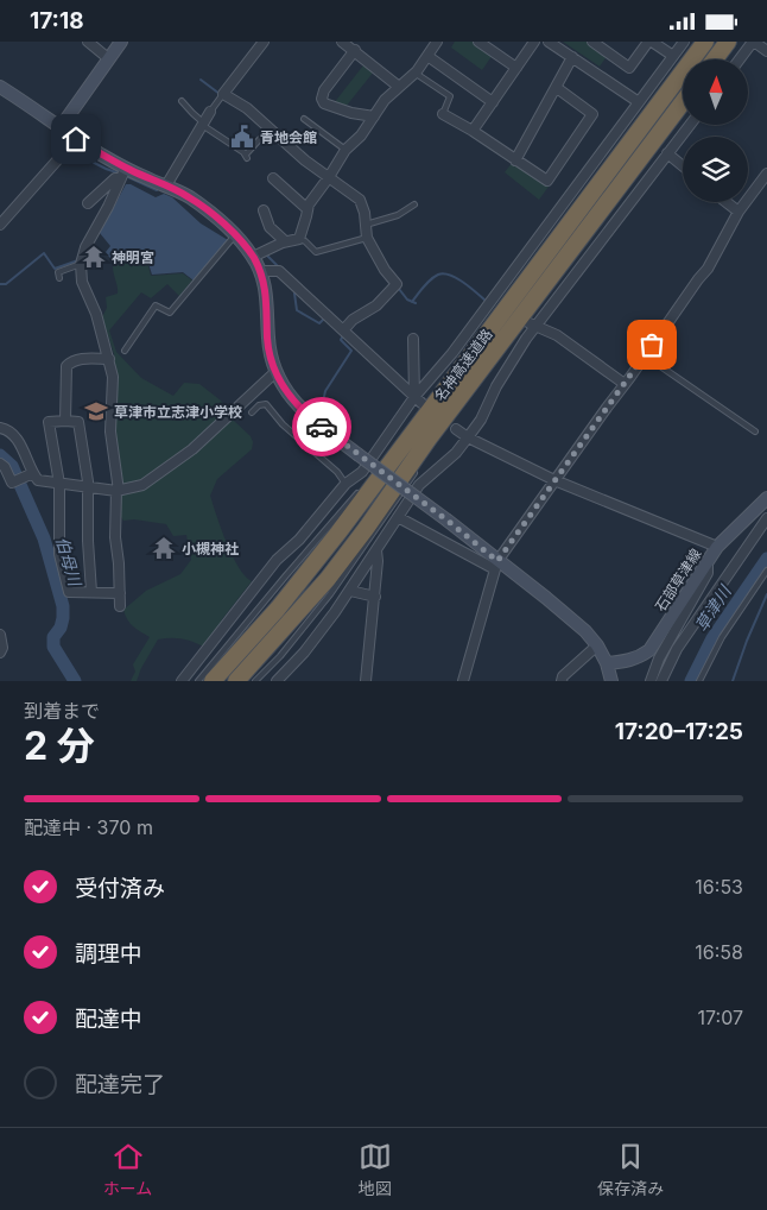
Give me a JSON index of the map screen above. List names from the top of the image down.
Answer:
{
  "streets": {
    "highway": ["名神高速道路"],
    "street": ["石部草津線"]
  },
  "water": ["伯母川", "草津川"],
  "places": {
    "public building": ["青地会館"],
    "temple": ["神明宮", "小槻神社"],
    "school or university": ["草津市立志津小学校"]
  },
  "north": "top",
  "page": {
    "status": "17:18",
    "heading": ["2 分", "到着まで", "17:20–17:25"],
    "bar": "配達中 · 370 m",
    "list": [
      ["受付済み", "16:53"],
      ["調理中", "16:58"],
      ["配達中", "17:07"],
      "配達完了"
    ],
    "tabs": ["ホーム", "地図", "保存済み"]
  }
}
